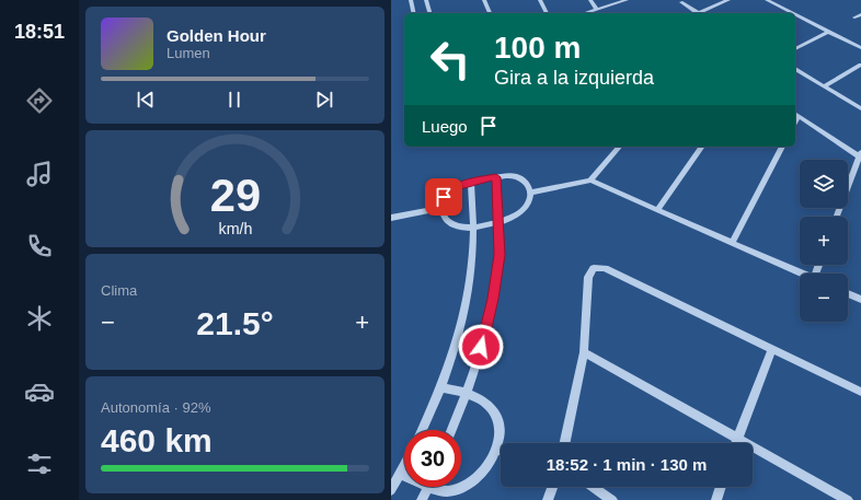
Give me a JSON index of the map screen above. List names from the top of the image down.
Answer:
{
  "page": {
    "tabs": "18:51",
    "turn": ["100 m", "Gira a la izquierda"],
    "song": ["Golden Hour", "Lumen"],
    "then": "Luego",
    "map_buttons": ["+", "−"],
    "tile": [
      "Clima",
      ["Autonomía · 92%", "460 km"]
    ],
    "heat": ["−", "21.5°", "+"],
    "limit": "30",
    "trip": "18:52 · 1 min · 130 m",
    "gauge": ["29", "km/h"]
  }
}
